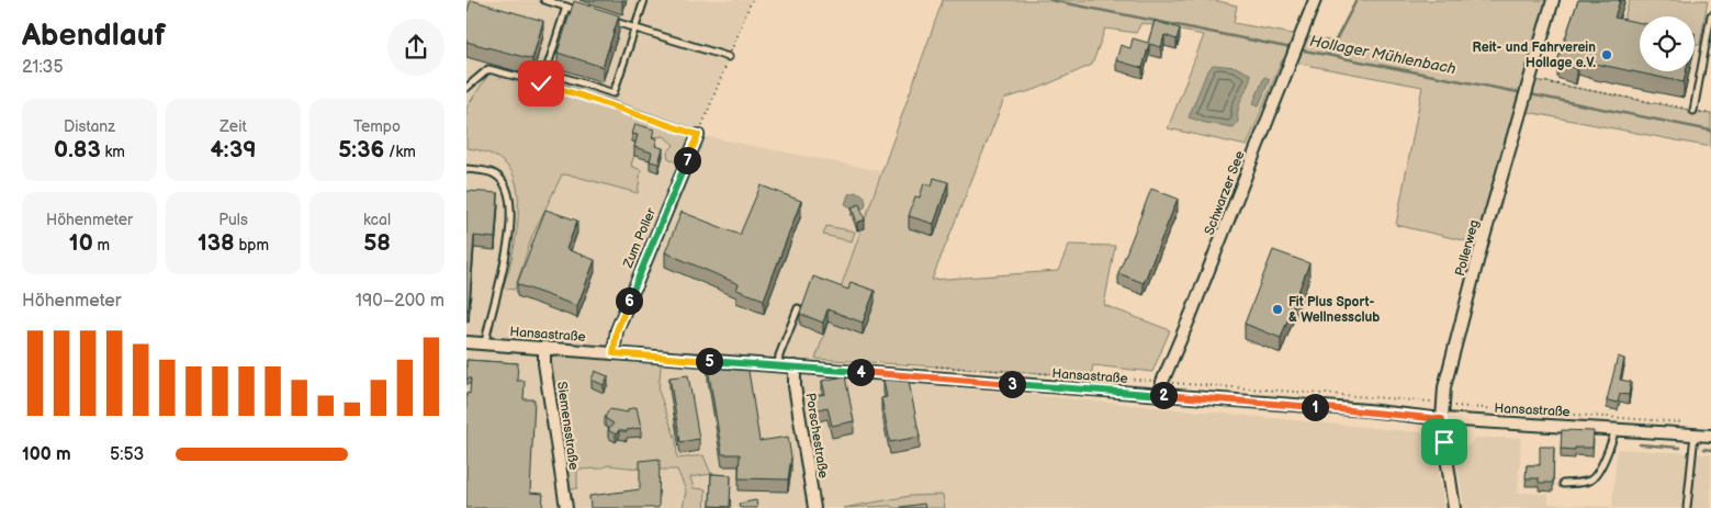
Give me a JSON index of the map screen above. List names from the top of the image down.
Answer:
{
  "streets": {
    "street": [
      "Schwarzer See",
      "Zum Poller",
      "Pollerweg",
      "Hansastraße",
      "Siemensstraße",
      "Porschestraße"
    ]
  },
  "crossings": [
    ["Schwarzer See", "Hansastraße"],
    ["Zum Poller", "Hansastraße"],
    ["Pollerweg", "Hansastraße"],
    ["Hansastraße", "Siemensstraße"],
    ["Hansastraße", "Porschestraße"]
  ],
  "water": ["Hollager Mühlenbach"],
  "places": ["Reit- und Fahrverein Hollage e.V.", "Fit Plus Sport- & Wellnessclub"],
  "page": {
    "heading": ["Abendlauf", "21:35"],
    "stats": [
      ["Distanz", "0.83 km"],
      ["Zeit", "4:39"],
      ["Tempo", "5:36 /km"],
      ["Höhenmeter", "10 m"],
      ["Puls", "138 bpm"],
      ["kcal", "58"]
    ],
    "pins": [
      "7",
      "6",
      "5",
      "4",
      "3",
      "2",
      "1"
    ],
    "chart": ["Höhenmeter", "190–200 m"],
    "list": [
      {
        "name": "100 m",
        "note": "5:53"
      }
    ]
  }
}
